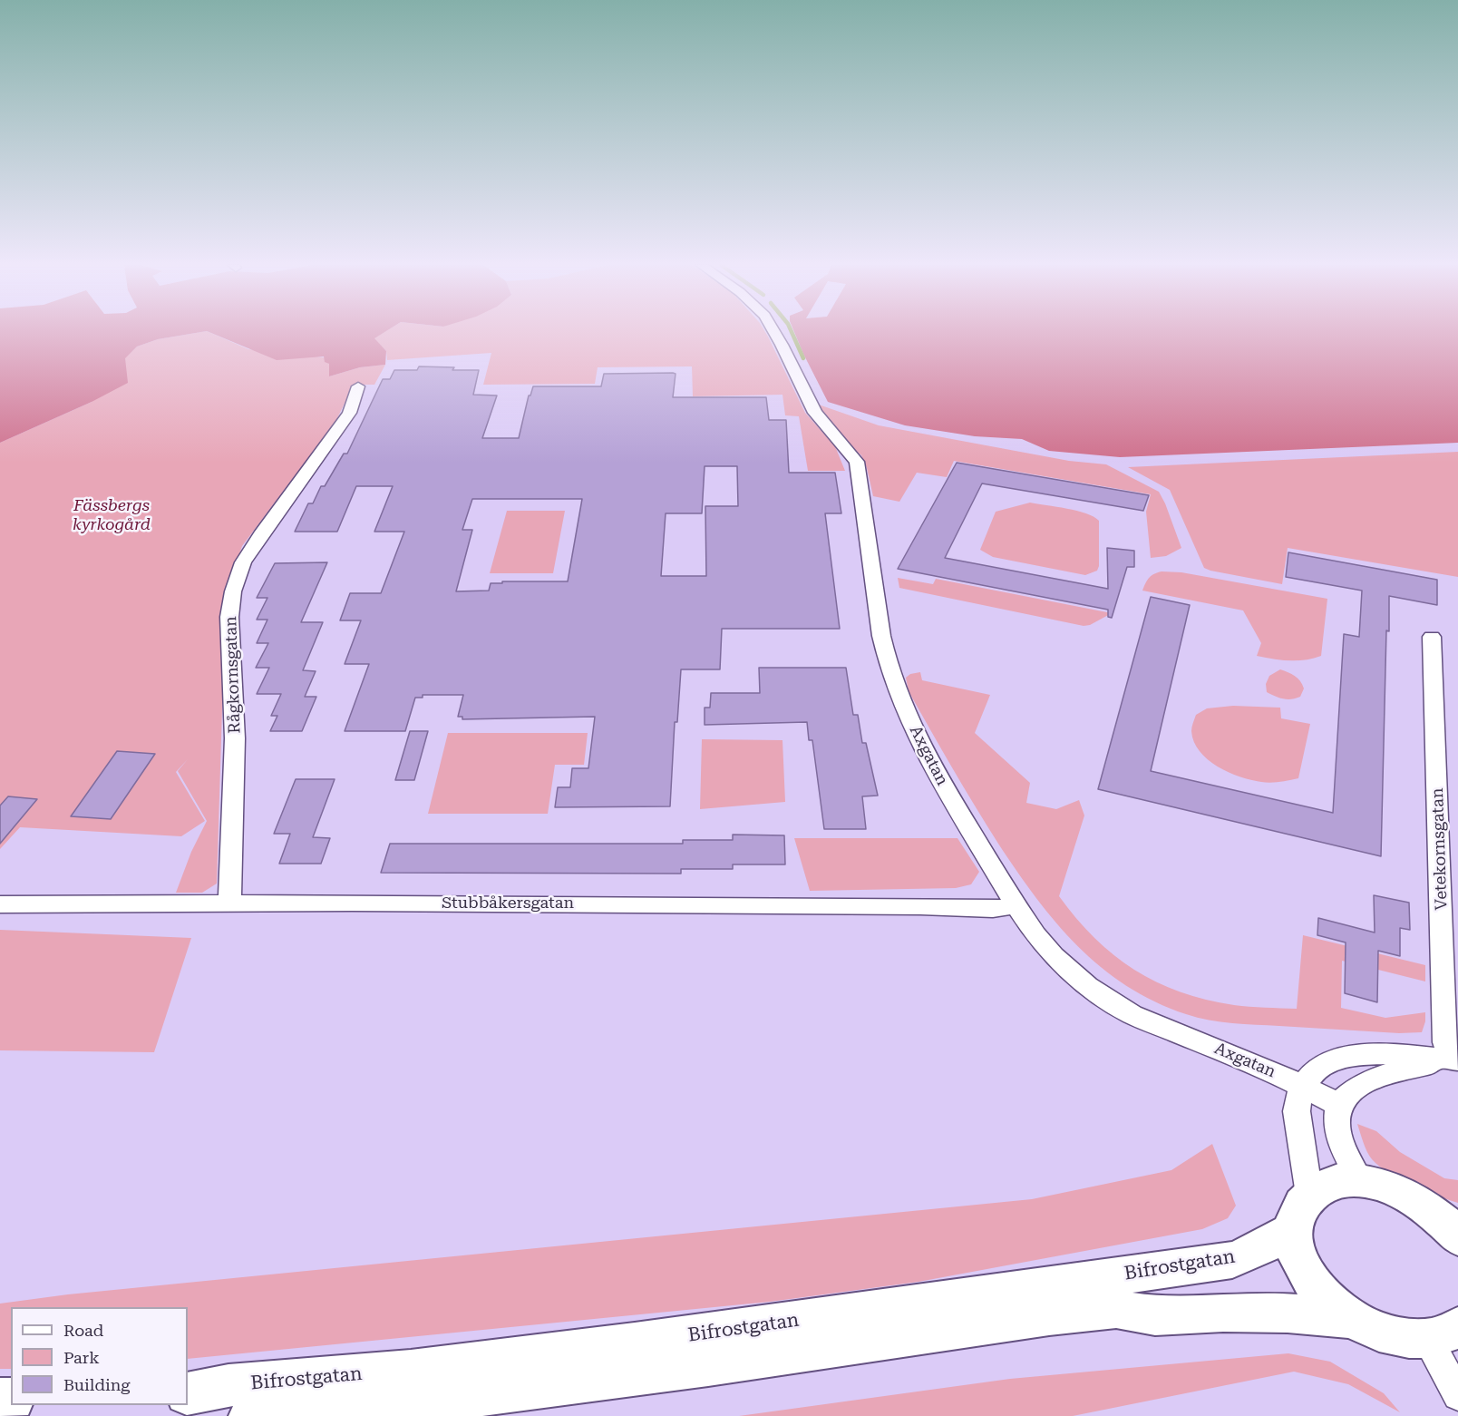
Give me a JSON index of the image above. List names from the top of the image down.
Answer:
{
  "streets": {
    "main road": ["Bifrostgatan"],
    "street": [
      "Rågkornsgatan",
      "Axgatan",
      "Vetekornsgatan",
      "Stubbåkersgatan"
    ]
  },
  "crossings": [
    ["Rågkornsgatan", "Stubbåkersgatan"],
    ["Axgatan", "Stubbåkersgatan"]
  ],
  "parks": ["Fässbergs kyrkogård"],
  "legend": ["Road", "Park", "Building"]
}
